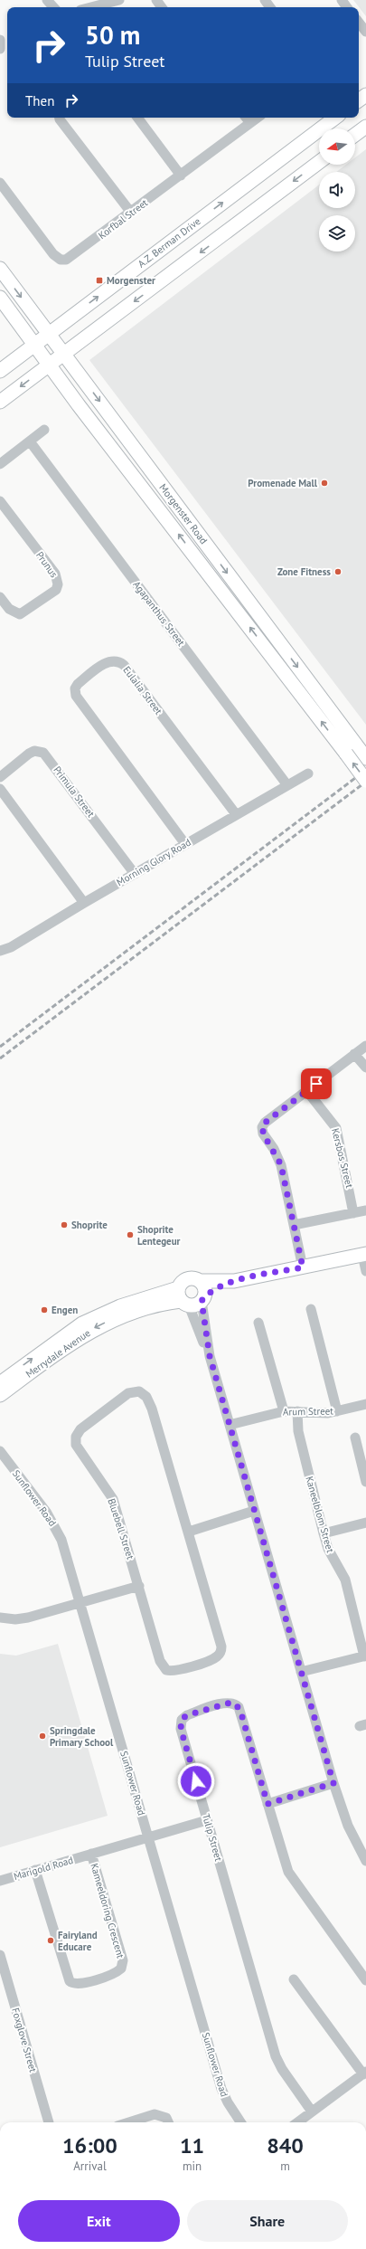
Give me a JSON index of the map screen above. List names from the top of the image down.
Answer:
{
  "streets": {
    "main road": ["A.Z. Berman Drive", "Morgenster Road", "Merrydale Avenue"],
    "street": [
      "Korfbal Street",
      "Prunus",
      "Agapanthus Street",
      "Eulalia Street",
      "Primula Street",
      "Morning Glory Road",
      "Kersbos Street",
      "Arum Street",
      "Sunflower Road",
      "Kaneelblom Street",
      "Bluebell Street",
      "Tulip Street",
      "Marigold Road",
      "Kameeldoring Crescent",
      "Foxglove Street"
    ]
  },
  "crossings": [
    ["A.Z. Berman Drive", "Morgenster Road"],
    ["Agapanthus Street", "Morning Glory Road"],
    ["Eulalia Street", "Morning Glory Road"],
    ["Primula Street", "Morning Glory Road"],
    ["Arum Street", "Kaneelblom Street"],
    ["Sunflower Road", "Marigold Road"],
    ["Tulip Street", "Marigold Road"],
    ["Marigold Road", "Kameeldoring Crescent"]
  ],
  "places": {
    "transit": ["Morgenster"],
    "other": [
      "Promenade Mall",
      "Zone Fitness",
      "Shoprite",
      "Shoprite Lentegeur",
      "Engen",
      "Springdale Primary School",
      "Fairyland Educare"
    ]
  },
  "north": "left",
  "page": {
    "turn": ["50 m", "Tulip Street"],
    "then": "Then",
    "eta": [
      "16:00",
      "Arrival",
      "11",
      "min",
      "840",
      "m"
    ],
    "buttons": ["Exit", "Share"]
  }
}
